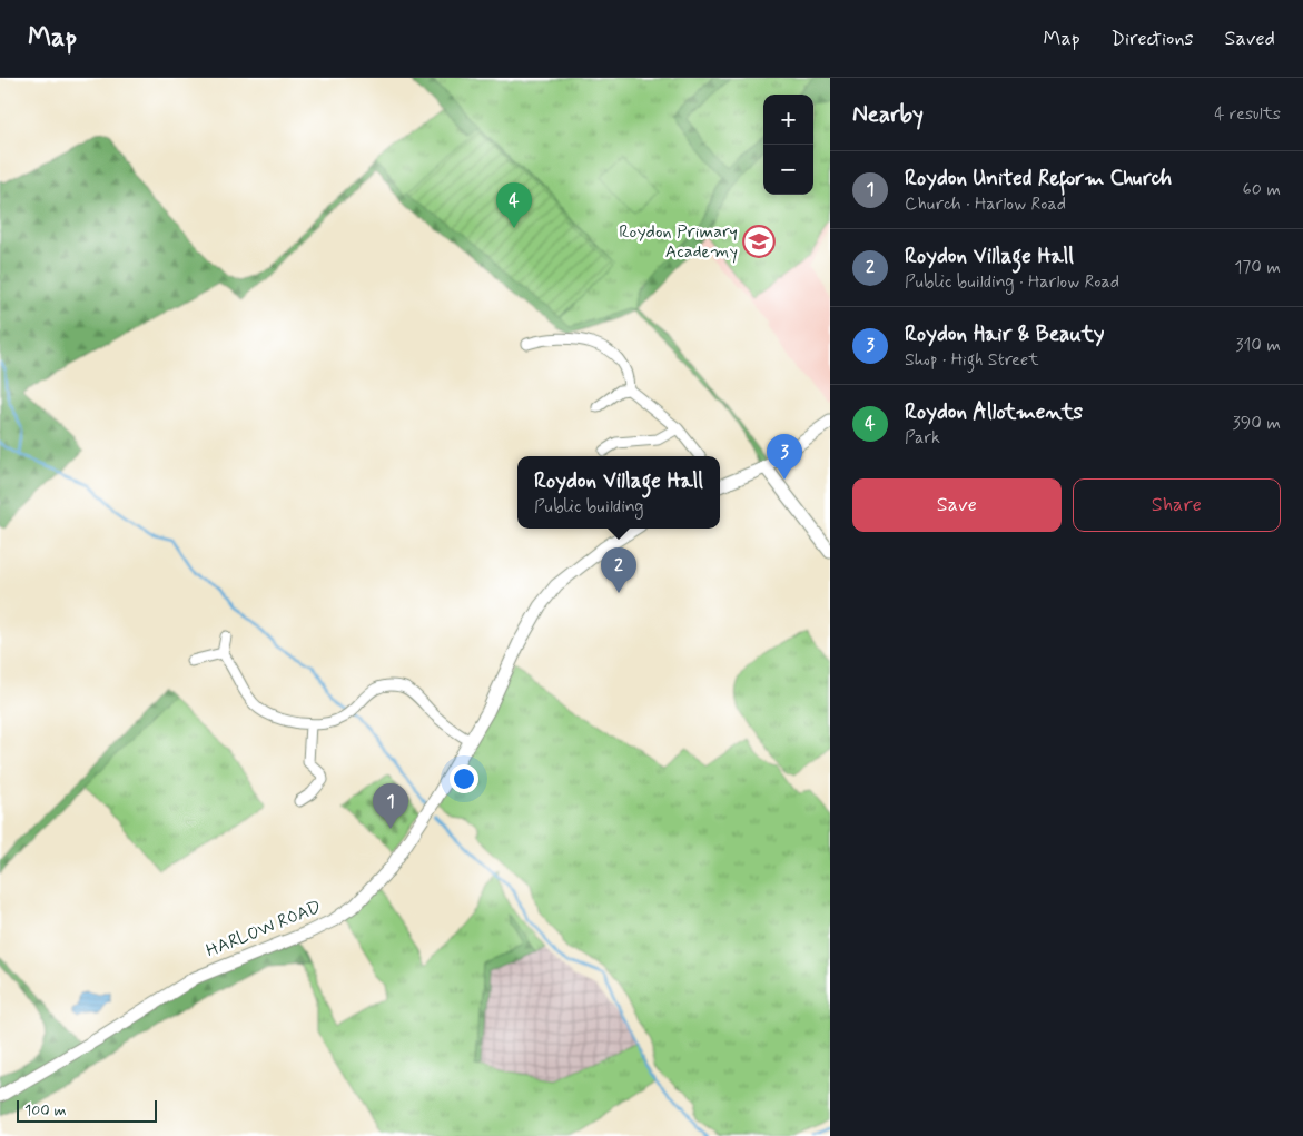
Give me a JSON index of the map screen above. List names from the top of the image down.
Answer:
{
  "streets": {
    "street": ["HARLOW ROAD"]
  },
  "places": {
    "school or university": ["Roydon Primary Academy"]
  },
  "scale_bar": "100 m",
  "page": {
    "header": "Map",
    "nav": ["Map", "Directions", "Saved"],
    "heading": ["Nearby", "4 results"],
    "map_buttons": ["+", "−"],
    "list": [
      {
        "mark": "1",
        "name": "Roydon United Reform Church",
        "note": "Church · Harlow Road",
        "value": "60 m"
      },
      {
        "mark": "2",
        "name": "Roydon Village Hall",
        "note": "Public building · Harlow Road",
        "value": "170 m"
      },
      {
        "mark": "3",
        "name": "Roydon Hair & Beauty",
        "note": "Shop · High Street",
        "value": "310 m"
      },
      {
        "mark": "4",
        "name": "Roydon Allotments",
        "note": "Park",
        "value": "390 m"
      }
    ],
    "pins": [
      "4",
      "3",
      "2",
      "1"
    ],
    "popup": ["Roydon Village Hall", "Public building"],
    "buttons": ["Save", "Share"],
    "scale": "100 m"
  }
}
